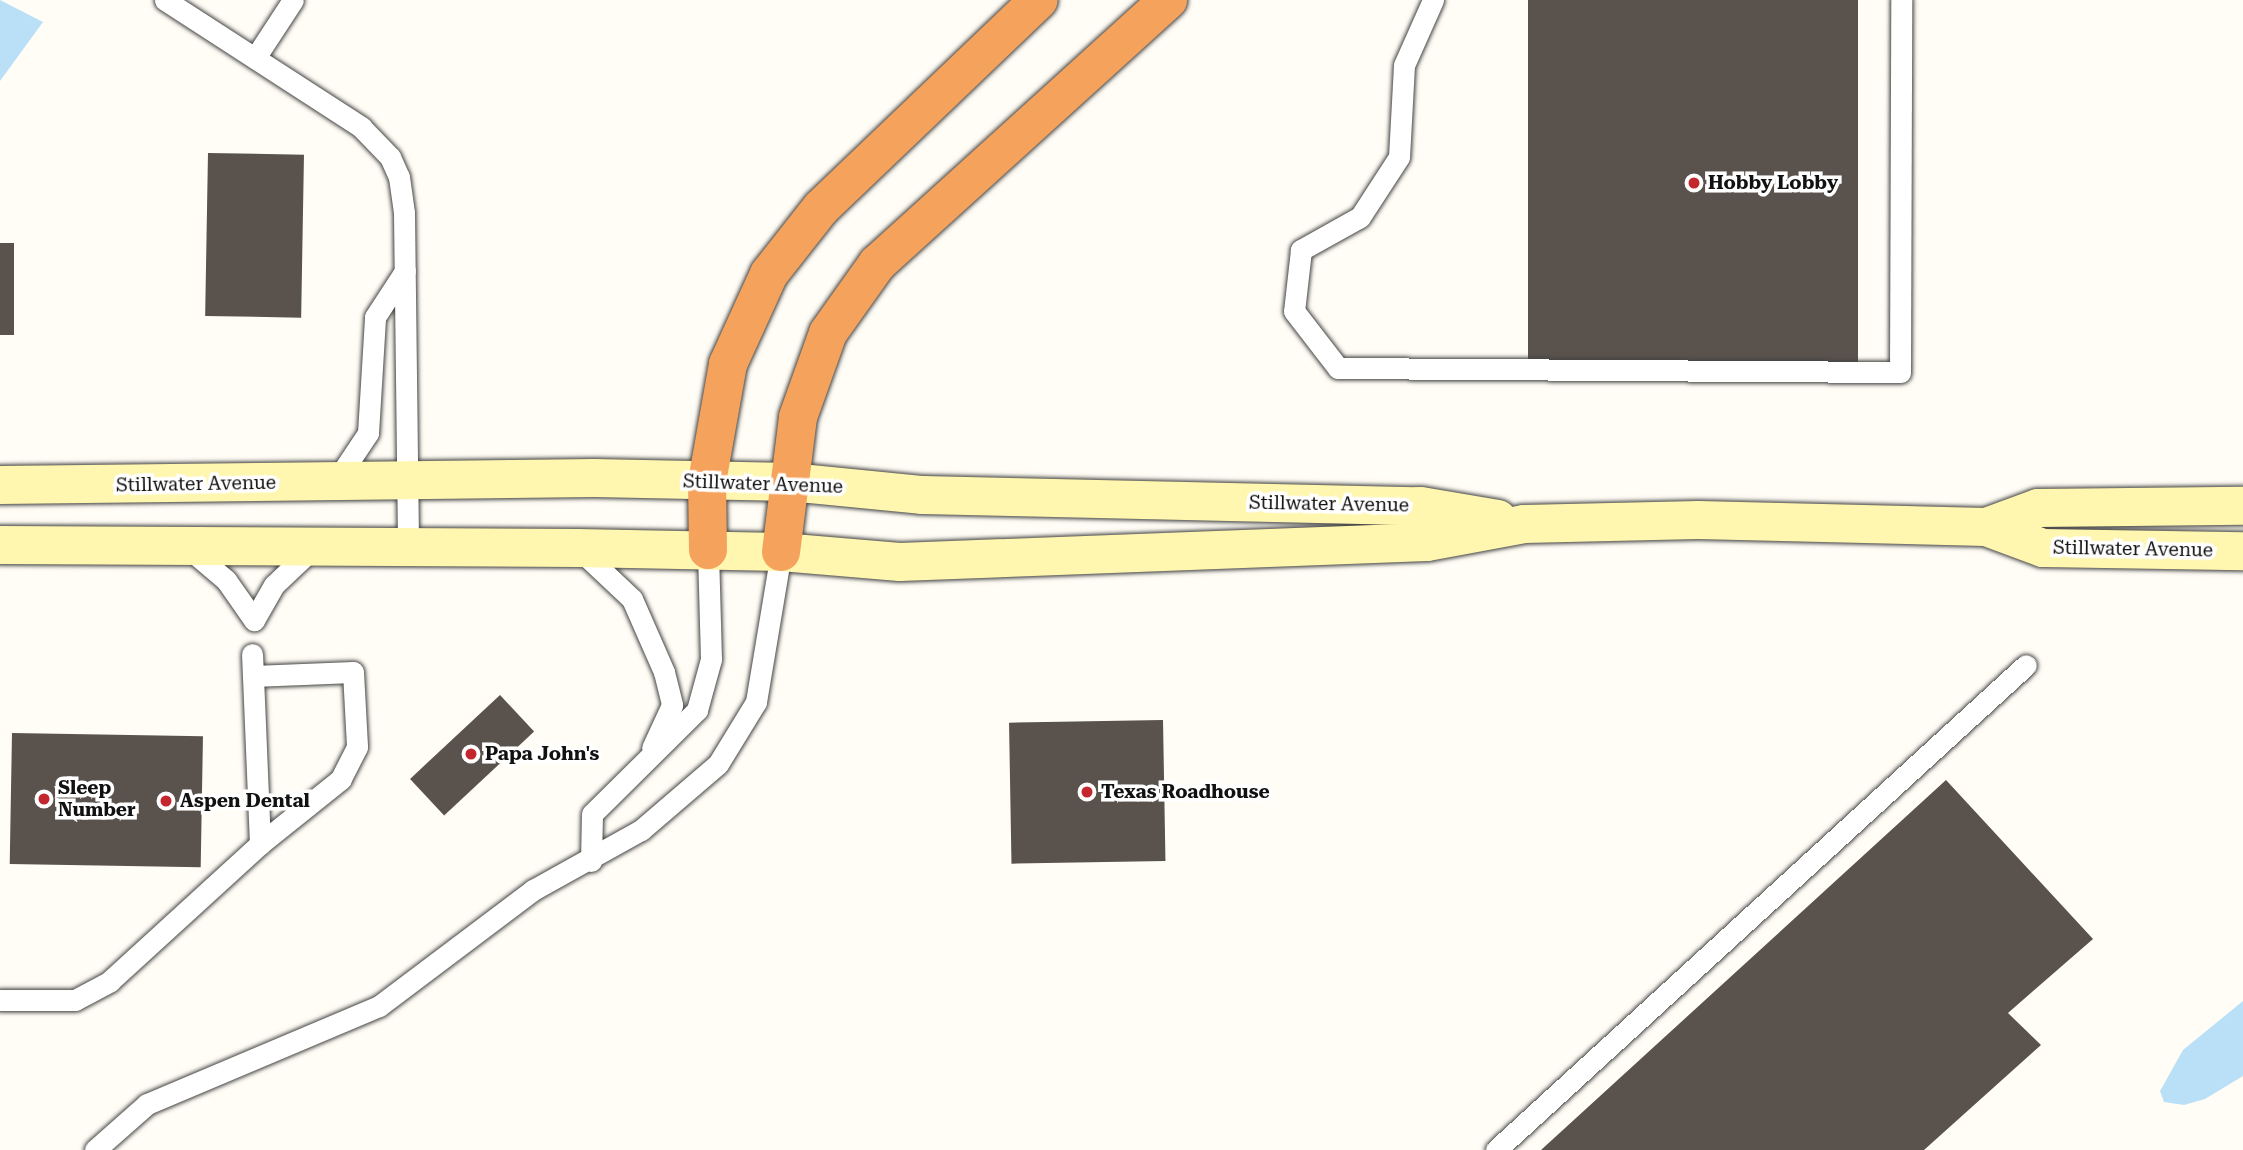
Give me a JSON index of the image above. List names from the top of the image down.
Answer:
{
  "streets": {
    "main road": ["Stillwater Avenue"]
  },
  "places": [
    "Hobby Lobby",
    "Papa John's",
    "Texas Roadhouse",
    "Sleep Number",
    "Aspen Dental"
  ]
}
